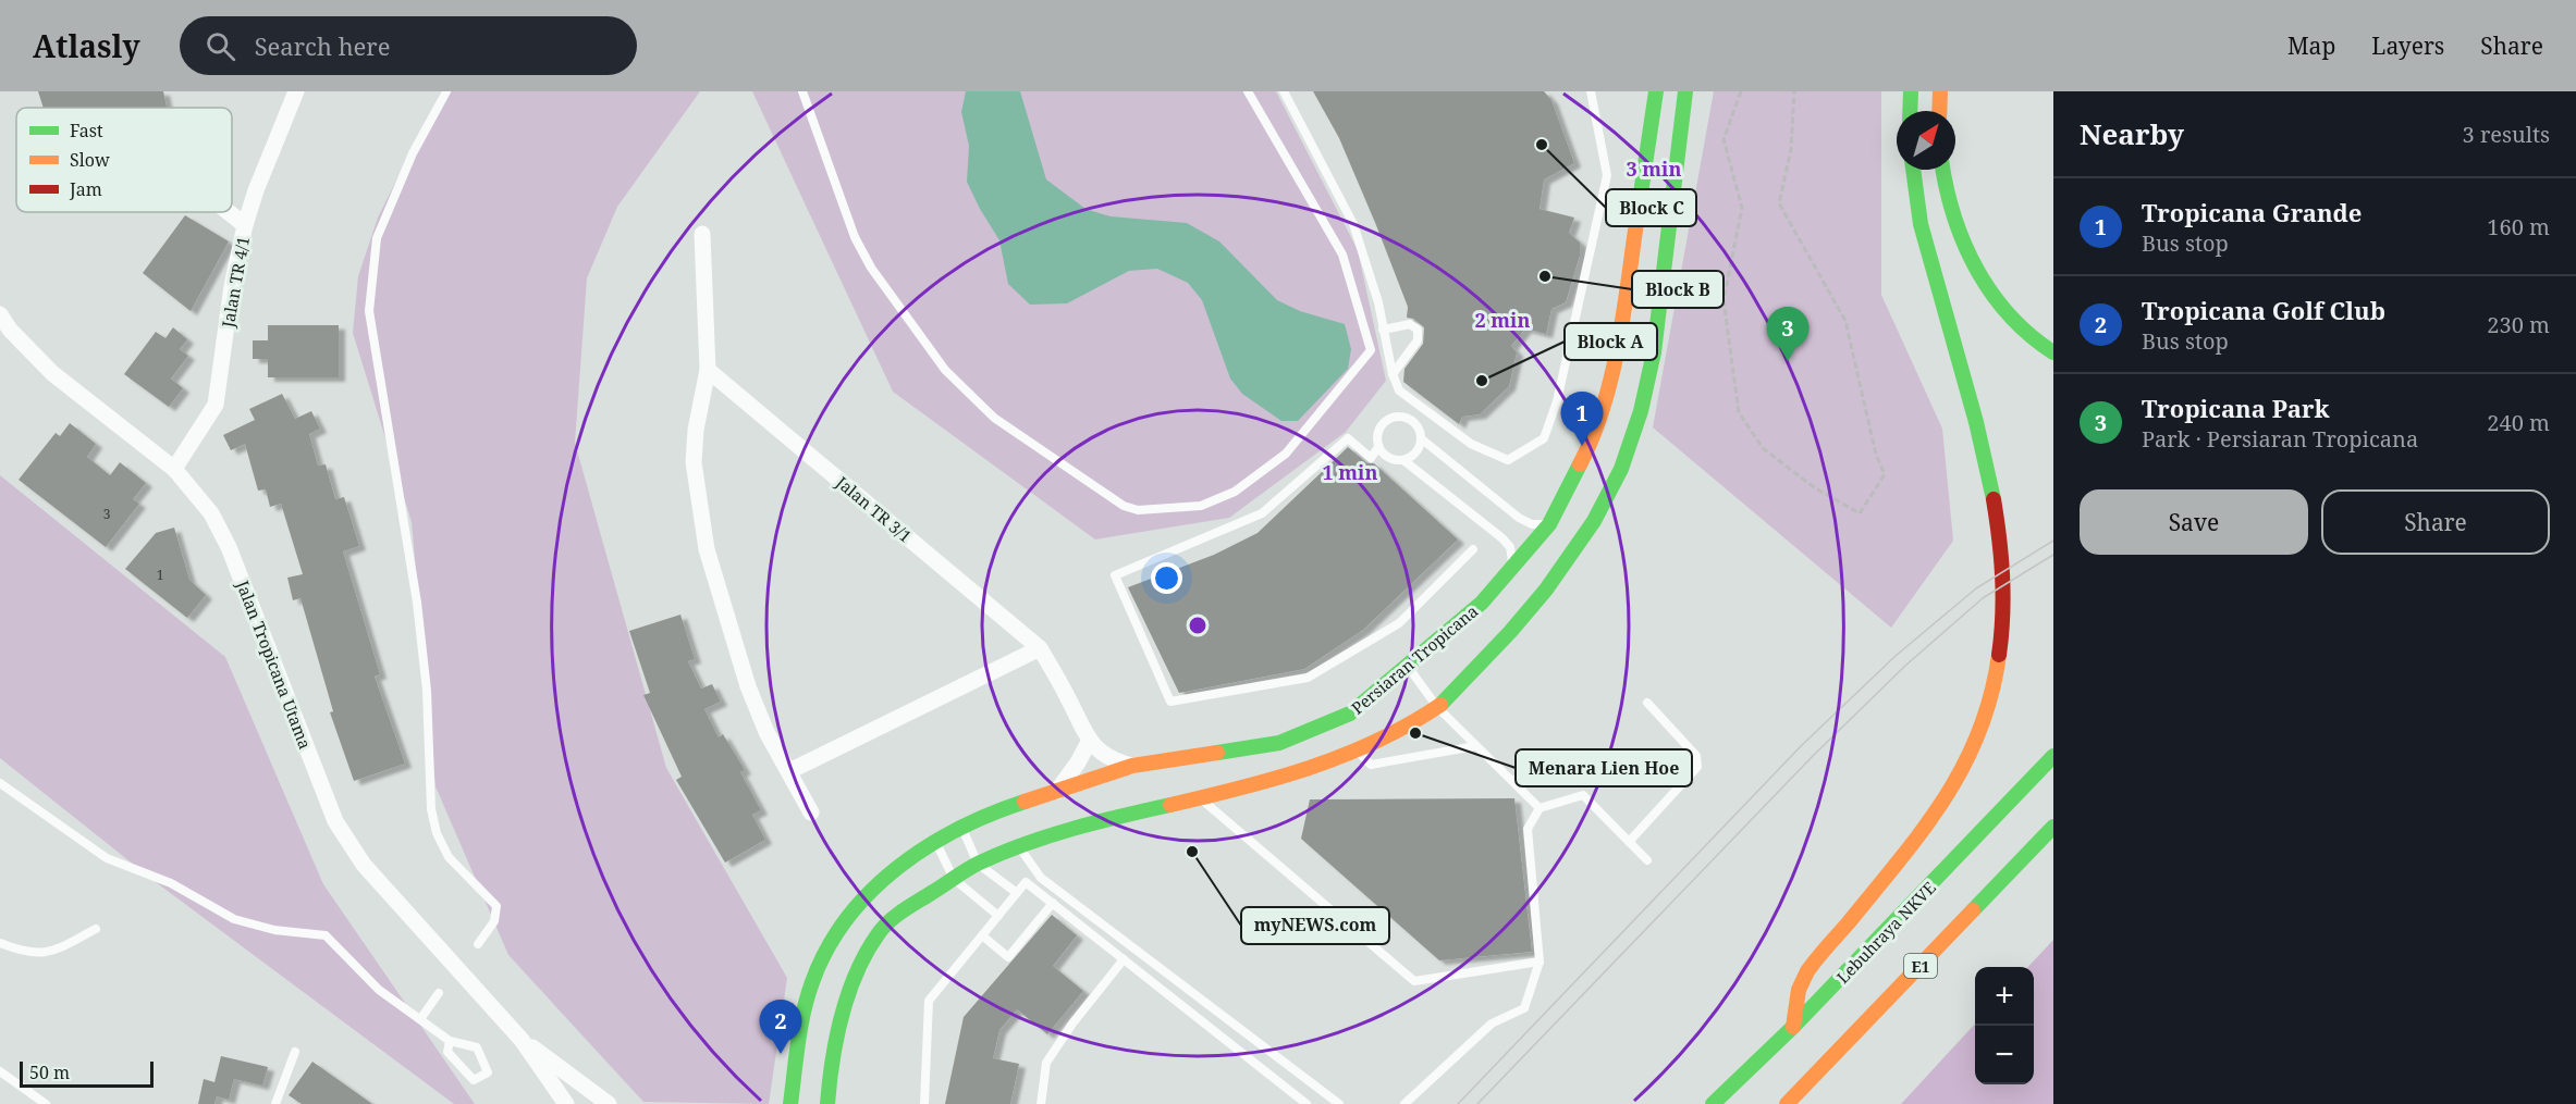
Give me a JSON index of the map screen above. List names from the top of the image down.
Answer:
{
  "streets": {
    "main road": ["Persiaran Tropicana", "Lebuhraya NKVE", "E1"],
    "street": ["Jalan TR 4/1", "Jalan TR 3/1", "Jalan Tropicana Utama"]
  },
  "crossings": [
    ["Jalan TR 4/1", "Jalan Tropicana Utama"]
  ],
  "places": [
    "Block C",
    "Block B",
    "Block A",
    "Menara Lien Hoe",
    "myNEWS.com"
  ],
  "house_numbers": ["3", "1"],
  "legend": ["Fast", "Slow", "Jam"],
  "scale_bar": "50 m",
  "north": "top right",
  "page": {
    "header": "Atlasly",
    "search": "Search here",
    "nav": ["Map", "Layers", "Share"],
    "heading": ["Nearby", "3 results"],
    "list": [
      {
        "mark": "1",
        "name": "Tropicana Grande",
        "note": "Bus stop",
        "value": "160 m"
      },
      {
        "mark": "2",
        "name": "Tropicana Golf Club",
        "note": "Bus stop",
        "value": "230 m"
      },
      {
        "mark": "3",
        "name": "Tropicana Park",
        "note": "Park · Persiaran Tropicana",
        "value": "240 m"
      }
    ],
    "pins": ["3", "1", "2"],
    "buttons": ["Save", "Share"],
    "map_buttons": ["+", "−"],
    "scale": "50 m"
  },
  "rings": ["3 min", "2 min", "1 min"]
}
